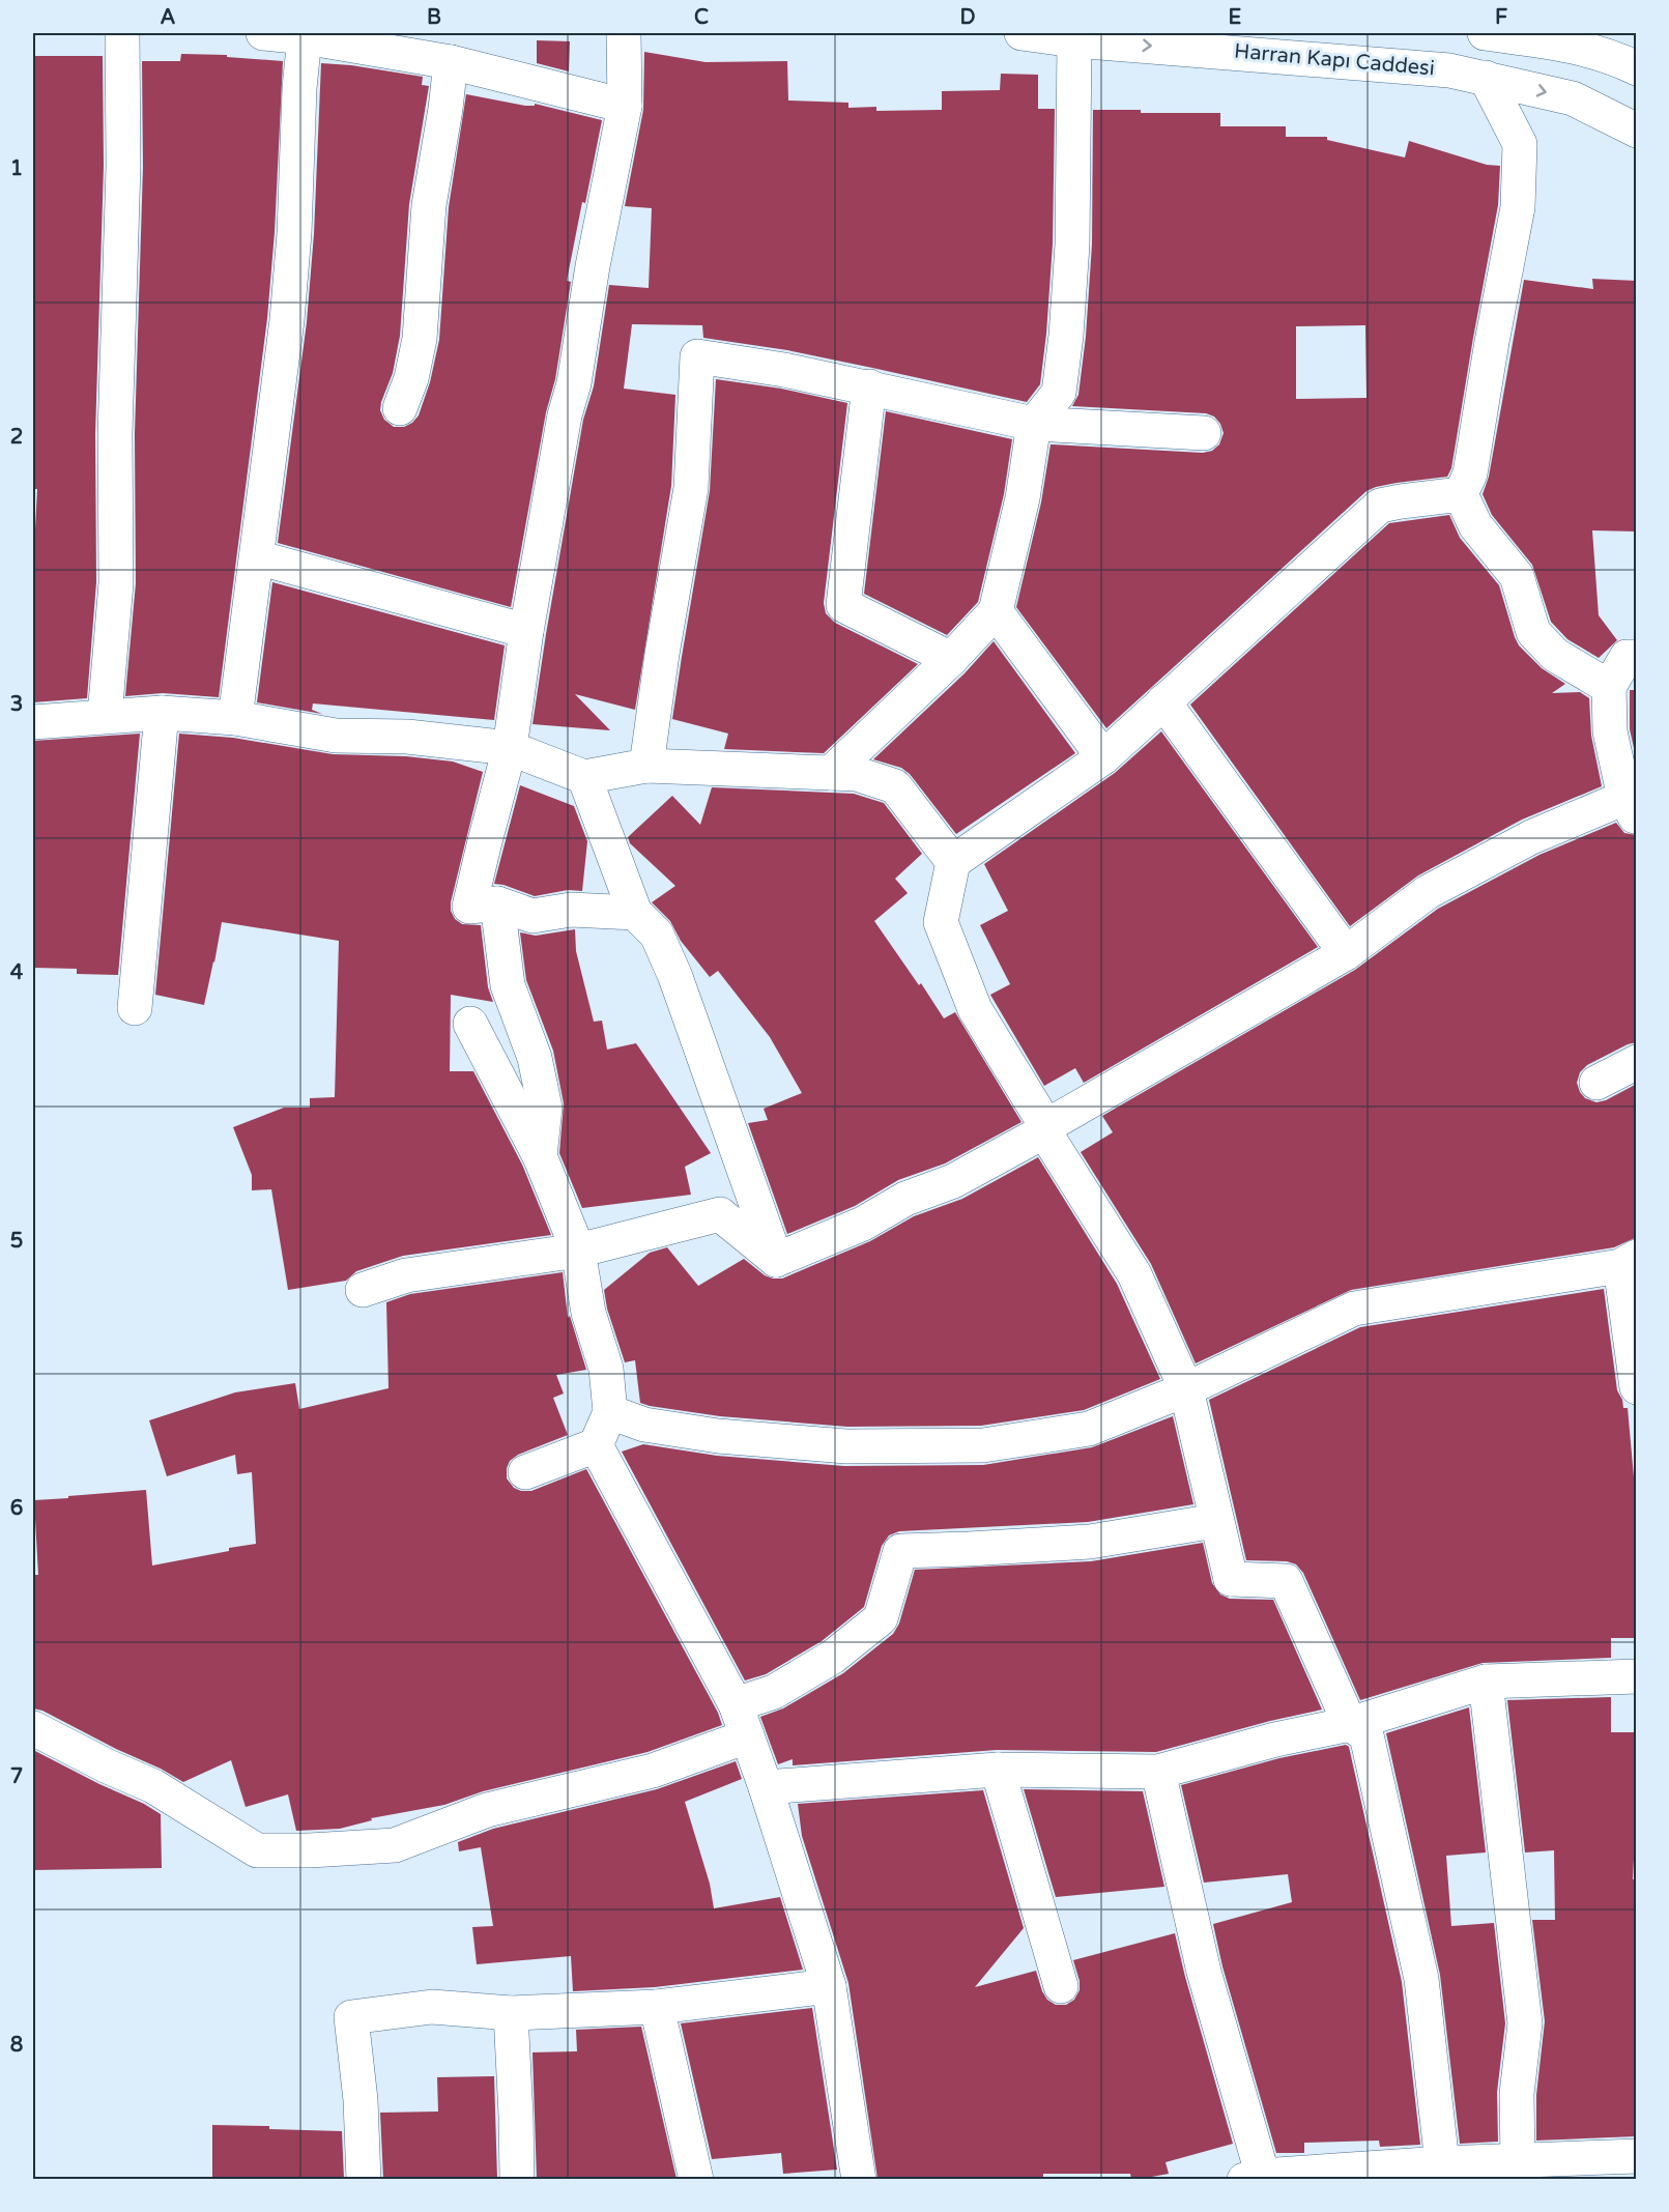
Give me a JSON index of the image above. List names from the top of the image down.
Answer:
{
  "streets": {
    "street": ["Harran Kapı Caddesi"]
  },
  "one_way": ["Harran Kapı Caddesi"],
  "grid": {
    "columns": [
      "A",
      "B",
      "C",
      "D",
      "E",
      "F"
    ],
    "rows": [
      "1",
      "2",
      "3",
      "4",
      "5",
      "6",
      "7",
      "8"
    ]
  }
}
